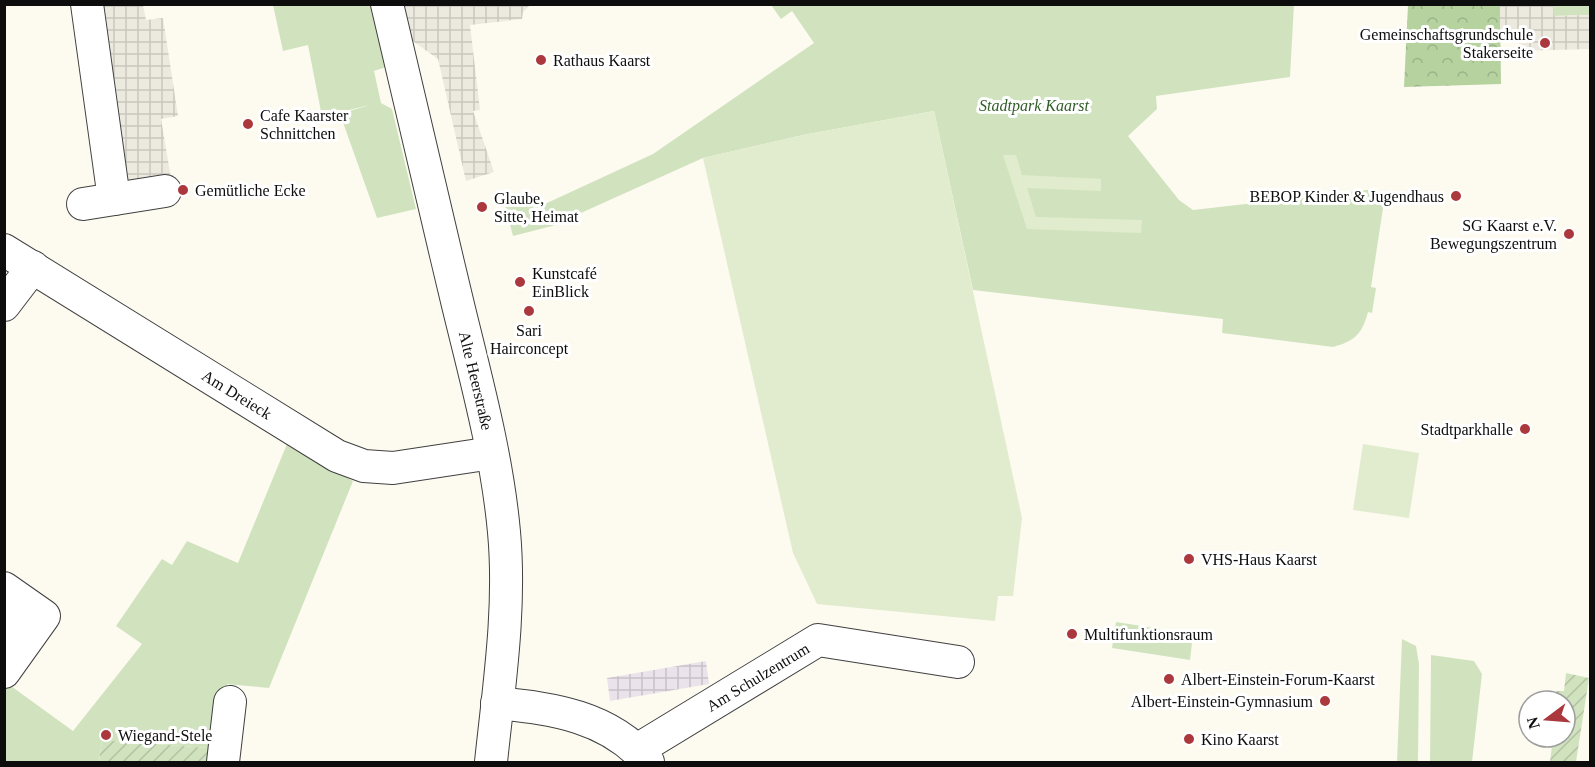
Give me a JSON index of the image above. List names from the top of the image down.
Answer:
{
  "streets": {
    "street": ["Alte Heerstraße", "Am Dreieck", "Am Schulzentrum"]
  },
  "crossings": [
    ["Alte Heerstraße", "Am Dreieck"]
  ],
  "parks": ["Stadtpark Kaarst"],
  "places": [
    "Gemeinschaftsgrundschule Stakerseite",
    "Rathaus Kaarst",
    "Cafe Kaarster Schnittchen",
    "Gemütliche Ecke",
    "BEBOP Kinder & Jugendhaus",
    "Glaube, Sitte, Heimat",
    "SG Kaarst e.V. Bewegungszentrum",
    "Kunstcafé EinBlick",
    "Sari Hairconcept",
    "Stadtparkhalle",
    "VHS-Haus Kaarst",
    "Multifunktionsraum",
    "Albert-Einstein-Forum-Kaarst",
    "Albert-Einstein-Gymnasium",
    "Wiegand-Stele",
    "Kino Kaarst"
  ],
  "north": "left"
}
